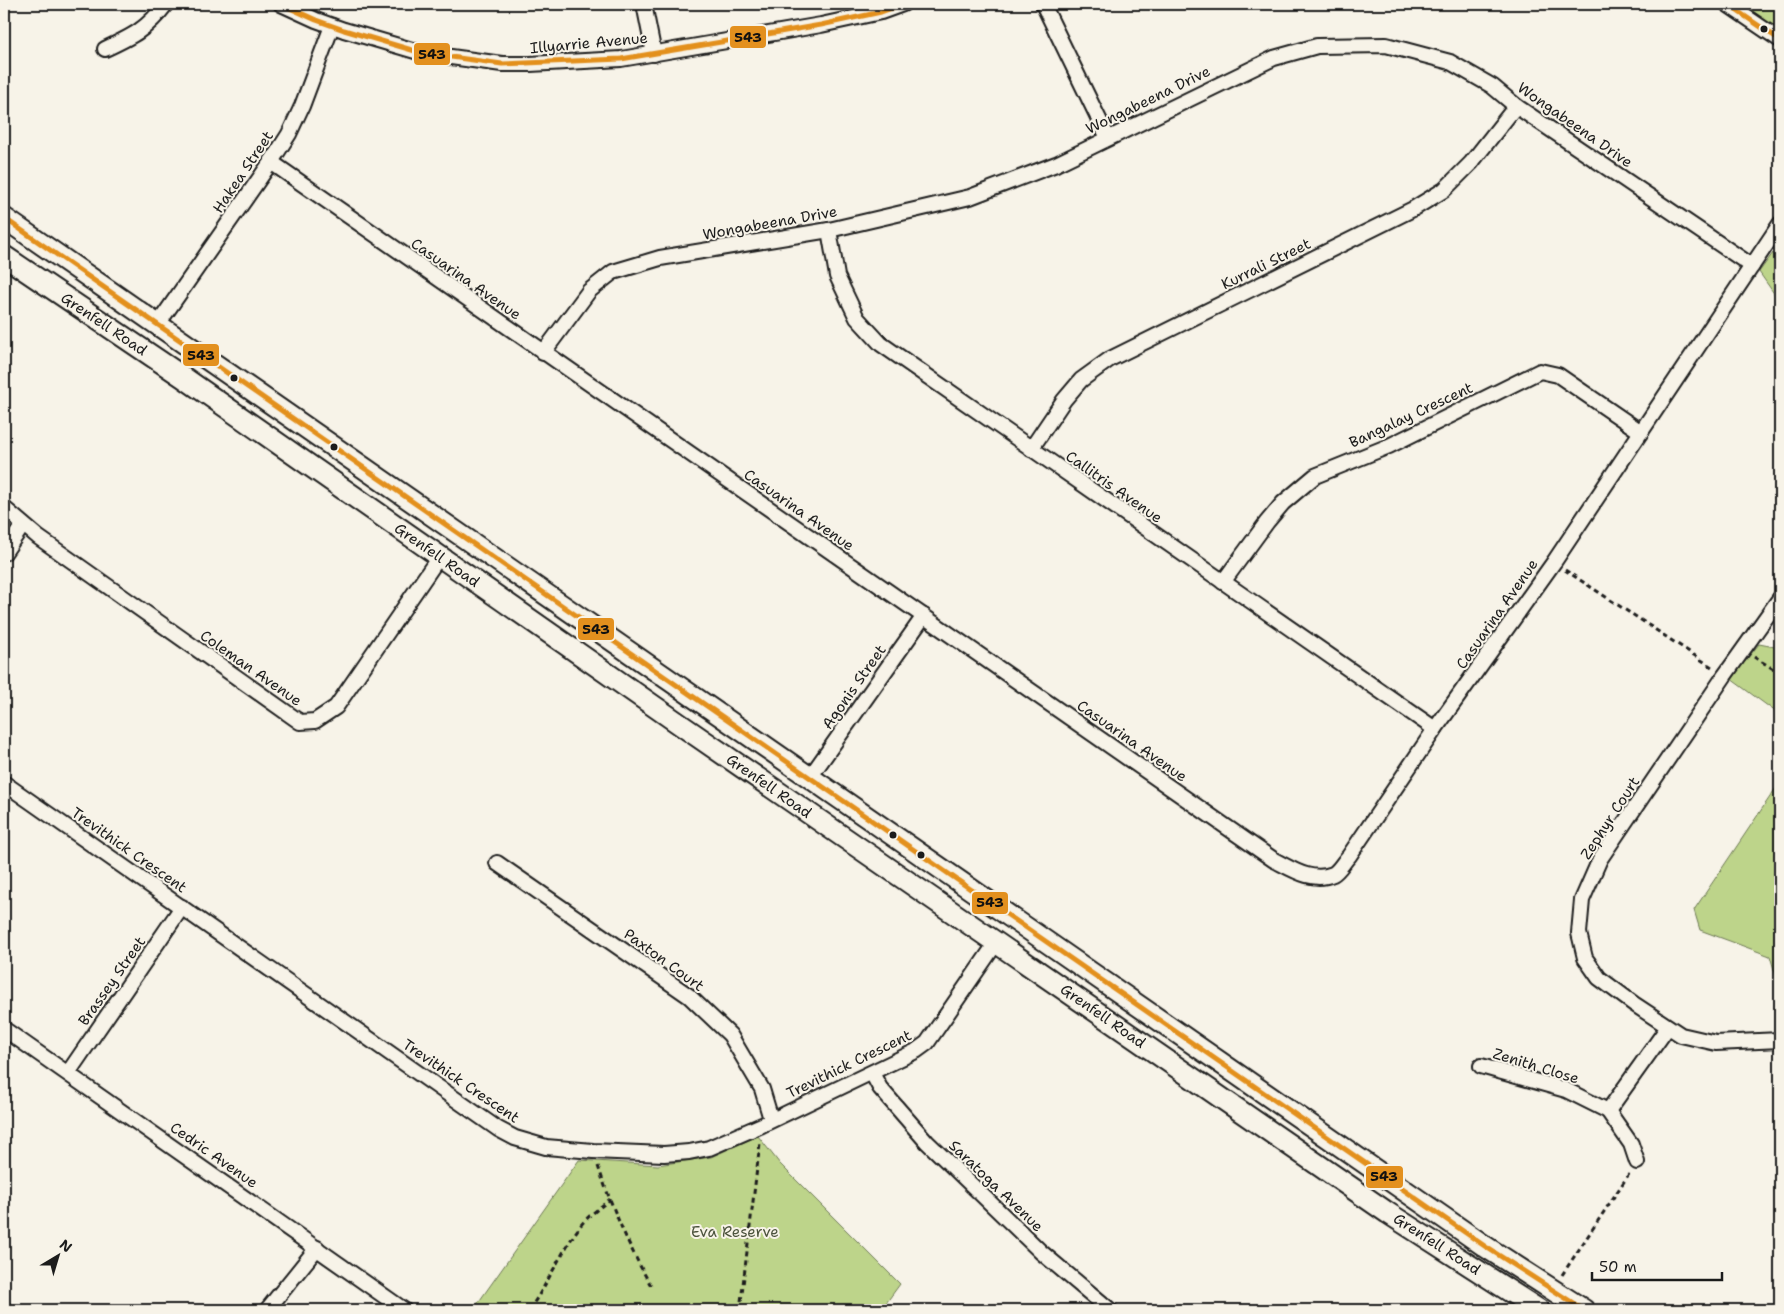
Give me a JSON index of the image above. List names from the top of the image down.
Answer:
{
  "streets": {
    "main road": ["Grenfell Road"],
    "street": [
      "Illyarrie Avenue",
      "Wongabeena Drive",
      "Hakea Street",
      "Kurrali Street",
      "Casuarina Avenue",
      "Bangalay Crescent",
      "Callitris Avenue",
      "Coleman Avenue",
      "Agonis Street",
      "Zephyr Court",
      "Trevithick Crescent",
      "Paxton Court",
      "Brassey Street",
      "Zenith Close",
      "Cedric Avenue",
      "Saratoga Avenue"
    ]
  },
  "crossings": [
    ["Illyarrie Avenue", "Hakea Street"],
    ["Wongabeena Drive", "Kurrali Street"],
    ["Wongabeena Drive", "Casuarina Avenue"],
    ["Wongabeena Drive", "Callitris Avenue"],
    ["Hakea Street", "Casuarina Avenue"],
    ["Hakea Street", "Grenfell Road"],
    ["Kurrali Street", "Callitris Avenue"],
    ["Casuarina Avenue", "Bangalay Crescent"],
    ["Casuarina Avenue", "Callitris Avenue"],
    ["Casuarina Avenue", "Agonis Street"],
    ["Grenfell Road", "Coleman Avenue"],
    ["Grenfell Road", "Agonis Street"],
    ["Grenfell Road", "Trevithick Crescent"],
    ["Bangalay Crescent", "Callitris Avenue"],
    ["Trevithick Crescent", "Paxton Court"],
    ["Trevithick Crescent", "Brassey Street"],
    ["Trevithick Crescent", "Saratoga Avenue"],
    ["Brassey Street", "Cedric Avenue"]
  ],
  "parks": ["Eva Reserve"],
  "lines": ["transit line 543"],
  "scale_bar": "50 m",
  "north": "top right"
}
